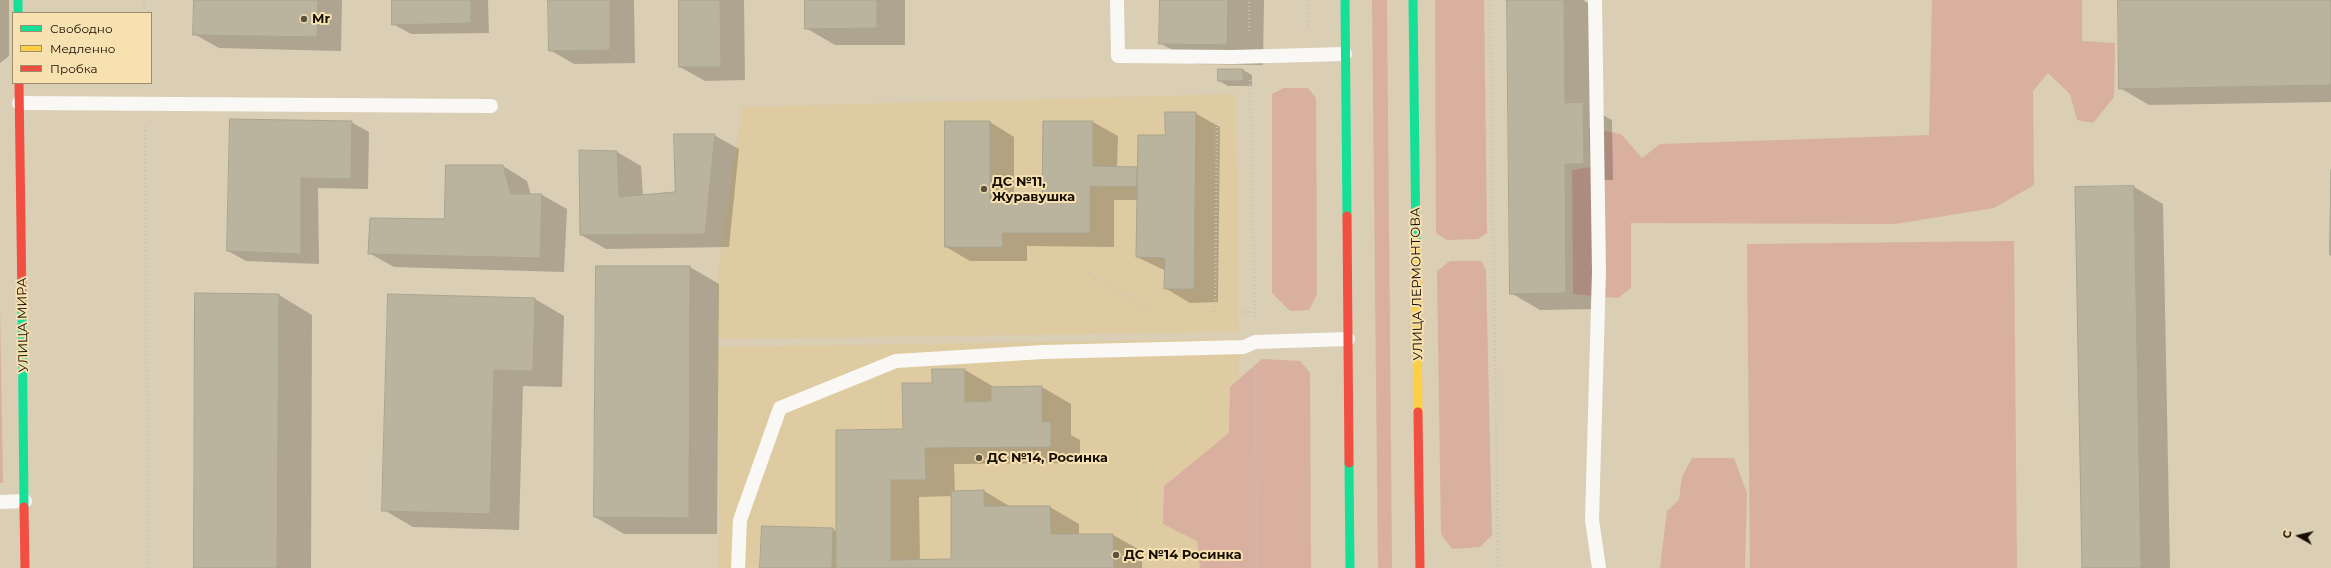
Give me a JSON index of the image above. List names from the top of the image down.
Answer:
{
  "streets": {
    "main road": ["УЛИЦА ЛЕРМОНТОВА", "УЛИЦА МИРА"]
  },
  "places": [
    "Mr",
    "ДС №11, Журавушка",
    "ДС №14, Росинка",
    "ДС №14 Росинка"
  ],
  "legend": ["Свободно", "Медленно", "Пробка"],
  "north": "left"
}
